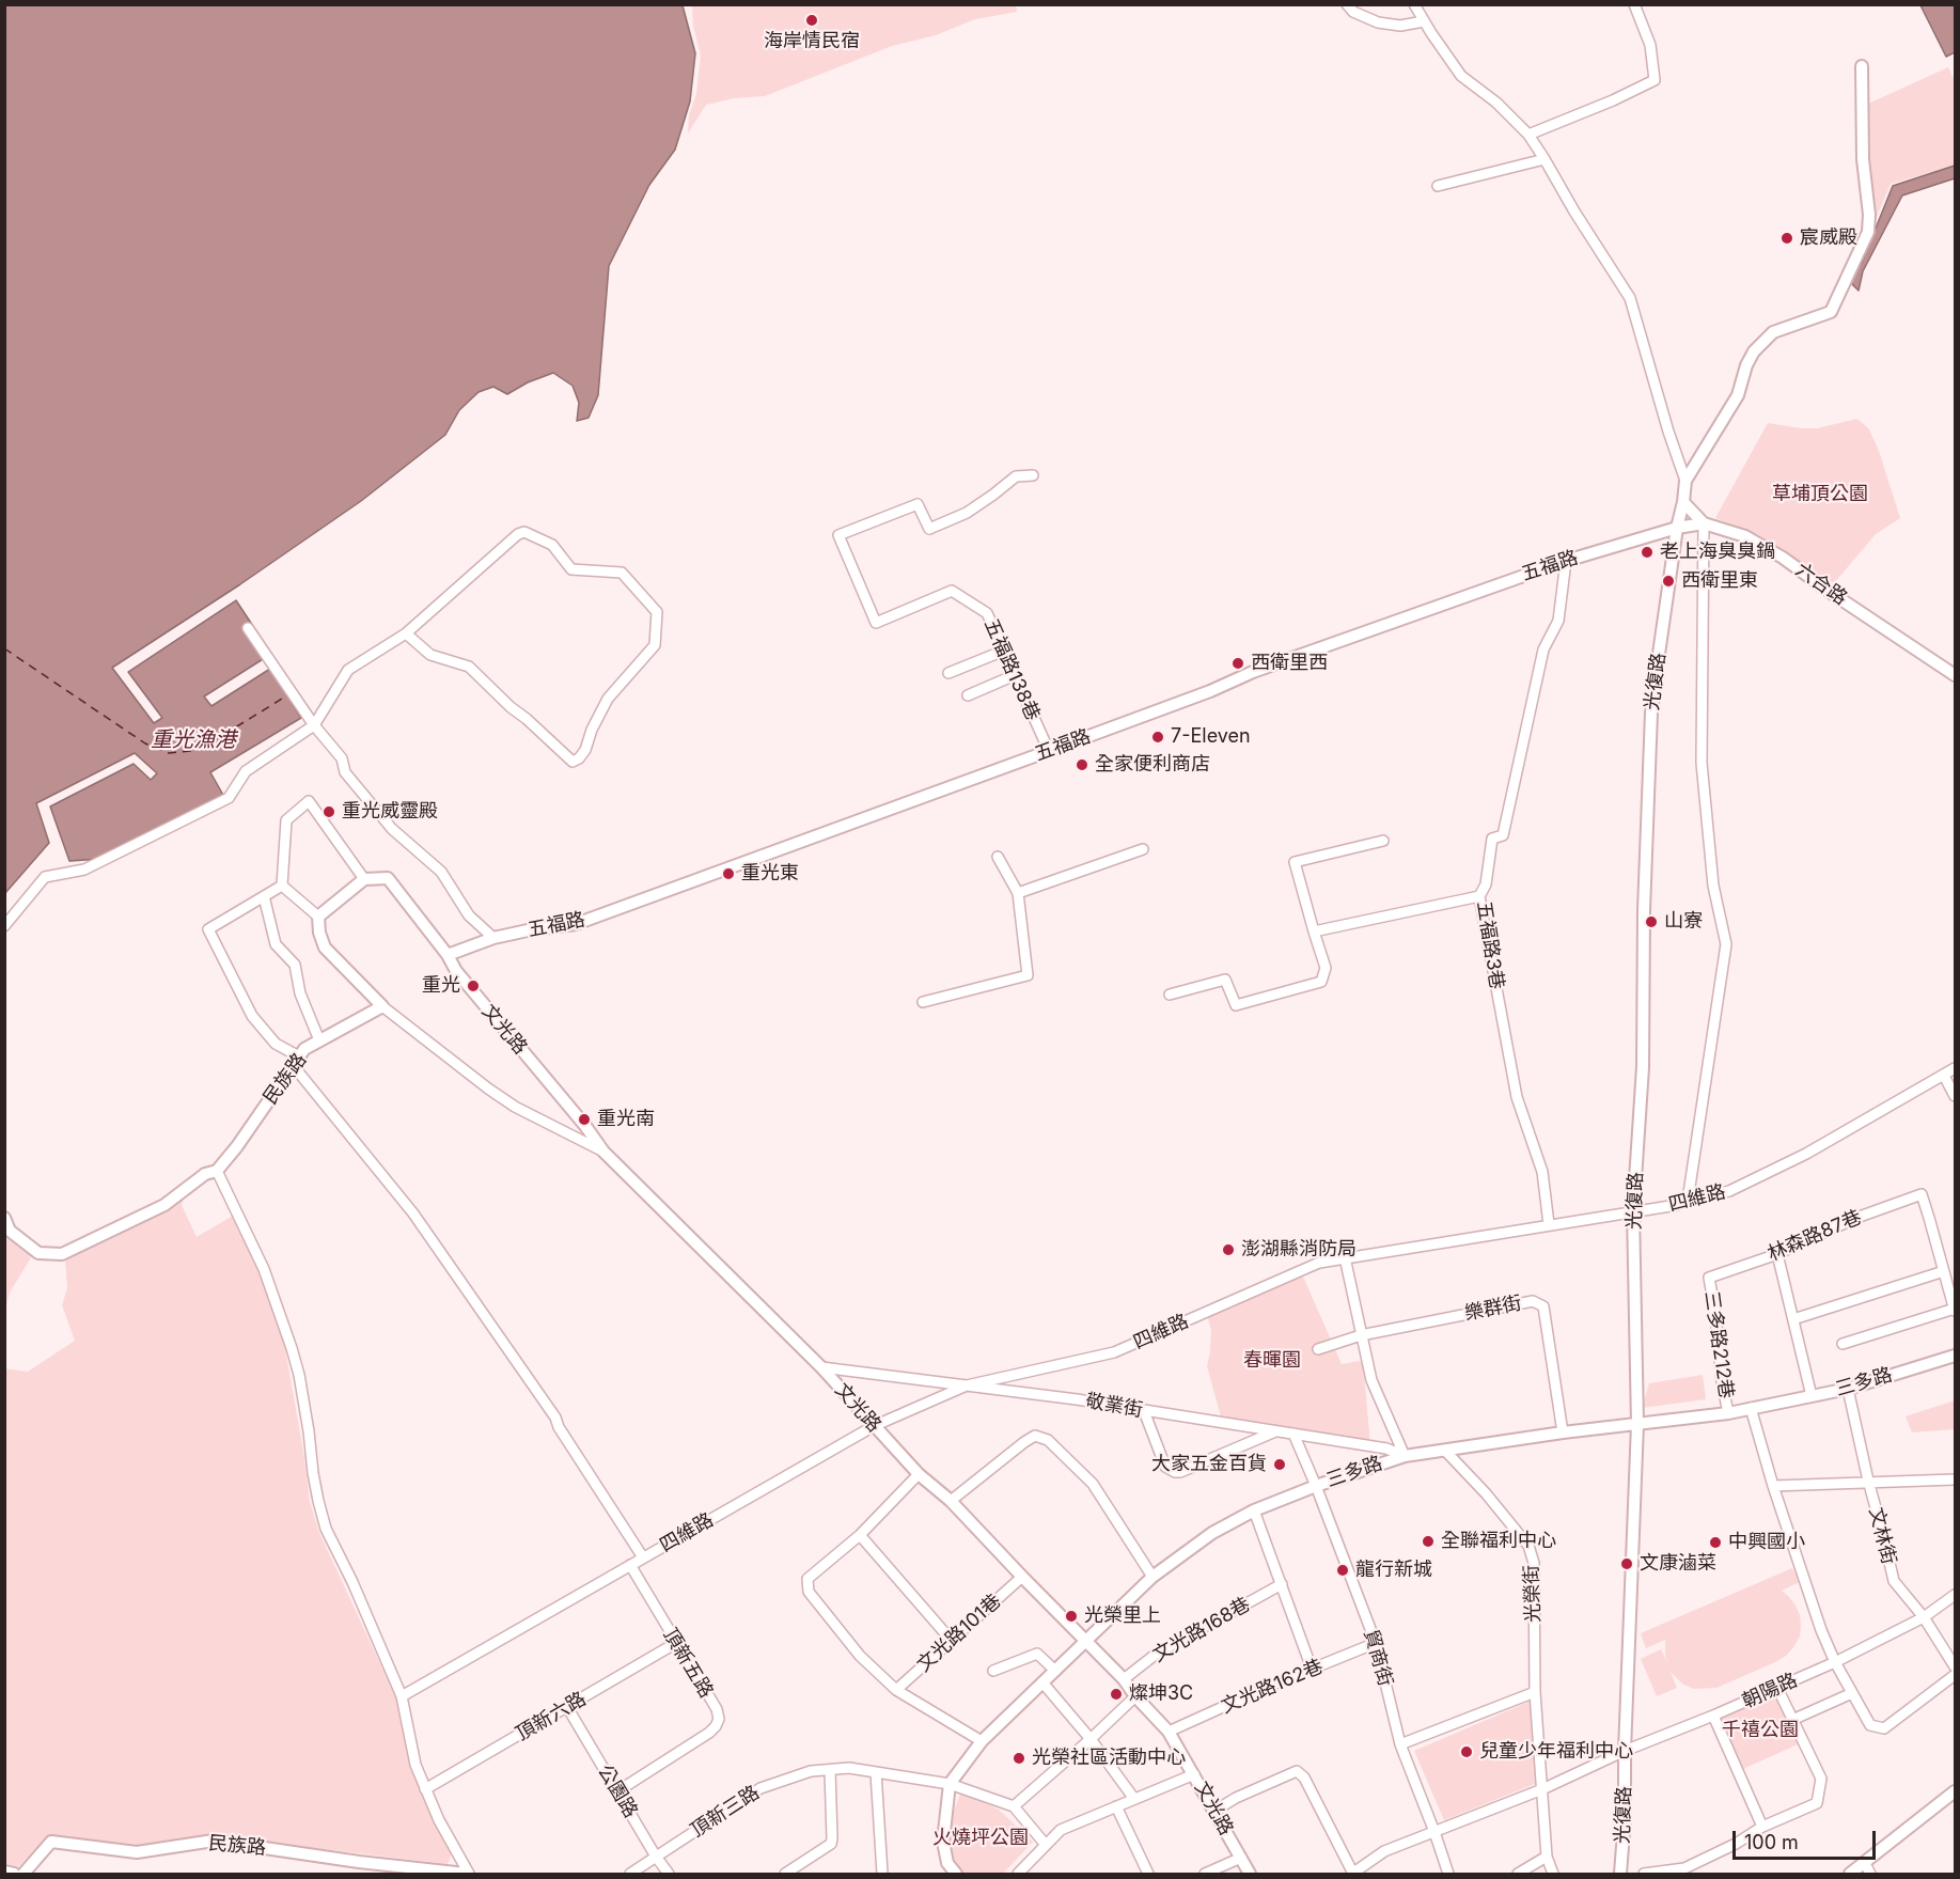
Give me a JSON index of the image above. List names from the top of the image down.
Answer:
{
  "streets": {
    "street": [
      "五福路",
      "六合路",
      "五福路138巷",
      "光復路",
      "五福路3巷",
      "文光路",
      "民族路",
      "四維路",
      "林森路87巷",
      "樂群街",
      "三多路212巷",
      "三多路",
      "敬業街",
      "文林街",
      "光榮街",
      "文光路168巷",
      "文光路101巷",
      "貿商街",
      "頂新五路",
      "文光路162巷",
      "朝陽路",
      "頂新六路",
      "公園路",
      "頂新三路"
    ]
  },
  "crossings": [
    ["五福路", "六合路"],
    ["五福路", "五福路138巷"],
    ["五福路", "光復路"],
    ["五福路", "五福路3巷"],
    ["五福路", "文光路"],
    ["六合路", "光復路"],
    ["光復路", "四維路"],
    ["光復路", "三多路"],
    ["光復路", "朝陽路"],
    ["五福路3巷", "四維路"],
    ["文光路", "四維路"],
    ["文光路", "三多路"],
    ["文光路", "敬業街"],
    ["文光路", "文光路168巷"],
    ["文光路", "文光路101巷"],
    ["文光路", "文光路162巷"],
    ["四維路", "敬業街"],
    ["四維路", "頂新五路"],
    ["林森路87巷", "三多路212巷"],
    ["樂群街", "三多路"],
    ["三多路212巷", "三多路"],
    ["三多路", "敬業街"],
    ["三多路", "文林街"],
    ["三多路", "光榮街"],
    ["三多路", "貿商街"],
    ["三多路", "頂新三路"],
    ["敬業街", "貿商街"],
    ["文林街", "朝陽路"],
    ["光榮街", "朝陽路"],
    ["貿商街", "文光路162巷"],
    ["貿商街", "朝陽路"],
    ["頂新五路", "頂新六路"],
    ["頂新五路", "公園路"],
    ["頂新六路", "公園路"],
    ["公園路", "頂新三路"]
  ],
  "water": ["重光漁港"],
  "parks": [
    "草埔頂公園",
    "春暉園",
    "千禧公園",
    "火燒坪公園"
  ],
  "places": [
    "海岸情民宿",
    "宸威殿",
    "老上海臭臭鍋",
    "西衛里東",
    "西衛里西",
    "7-Eleven",
    "全家便利商店",
    "重光威靈殿",
    "重光東",
    "山寮",
    "重光",
    "重光南",
    "澎湖縣消防局",
    "大家五金百貨",
    "全聯福利中心",
    "中興國小",
    "文康滷菜",
    "龍行新城",
    "光榮里上",
    "燦坤3C",
    "兒童少年福利中心",
    "光榮社區活動中心"
  ],
  "scale_bar": "100 m"
}
